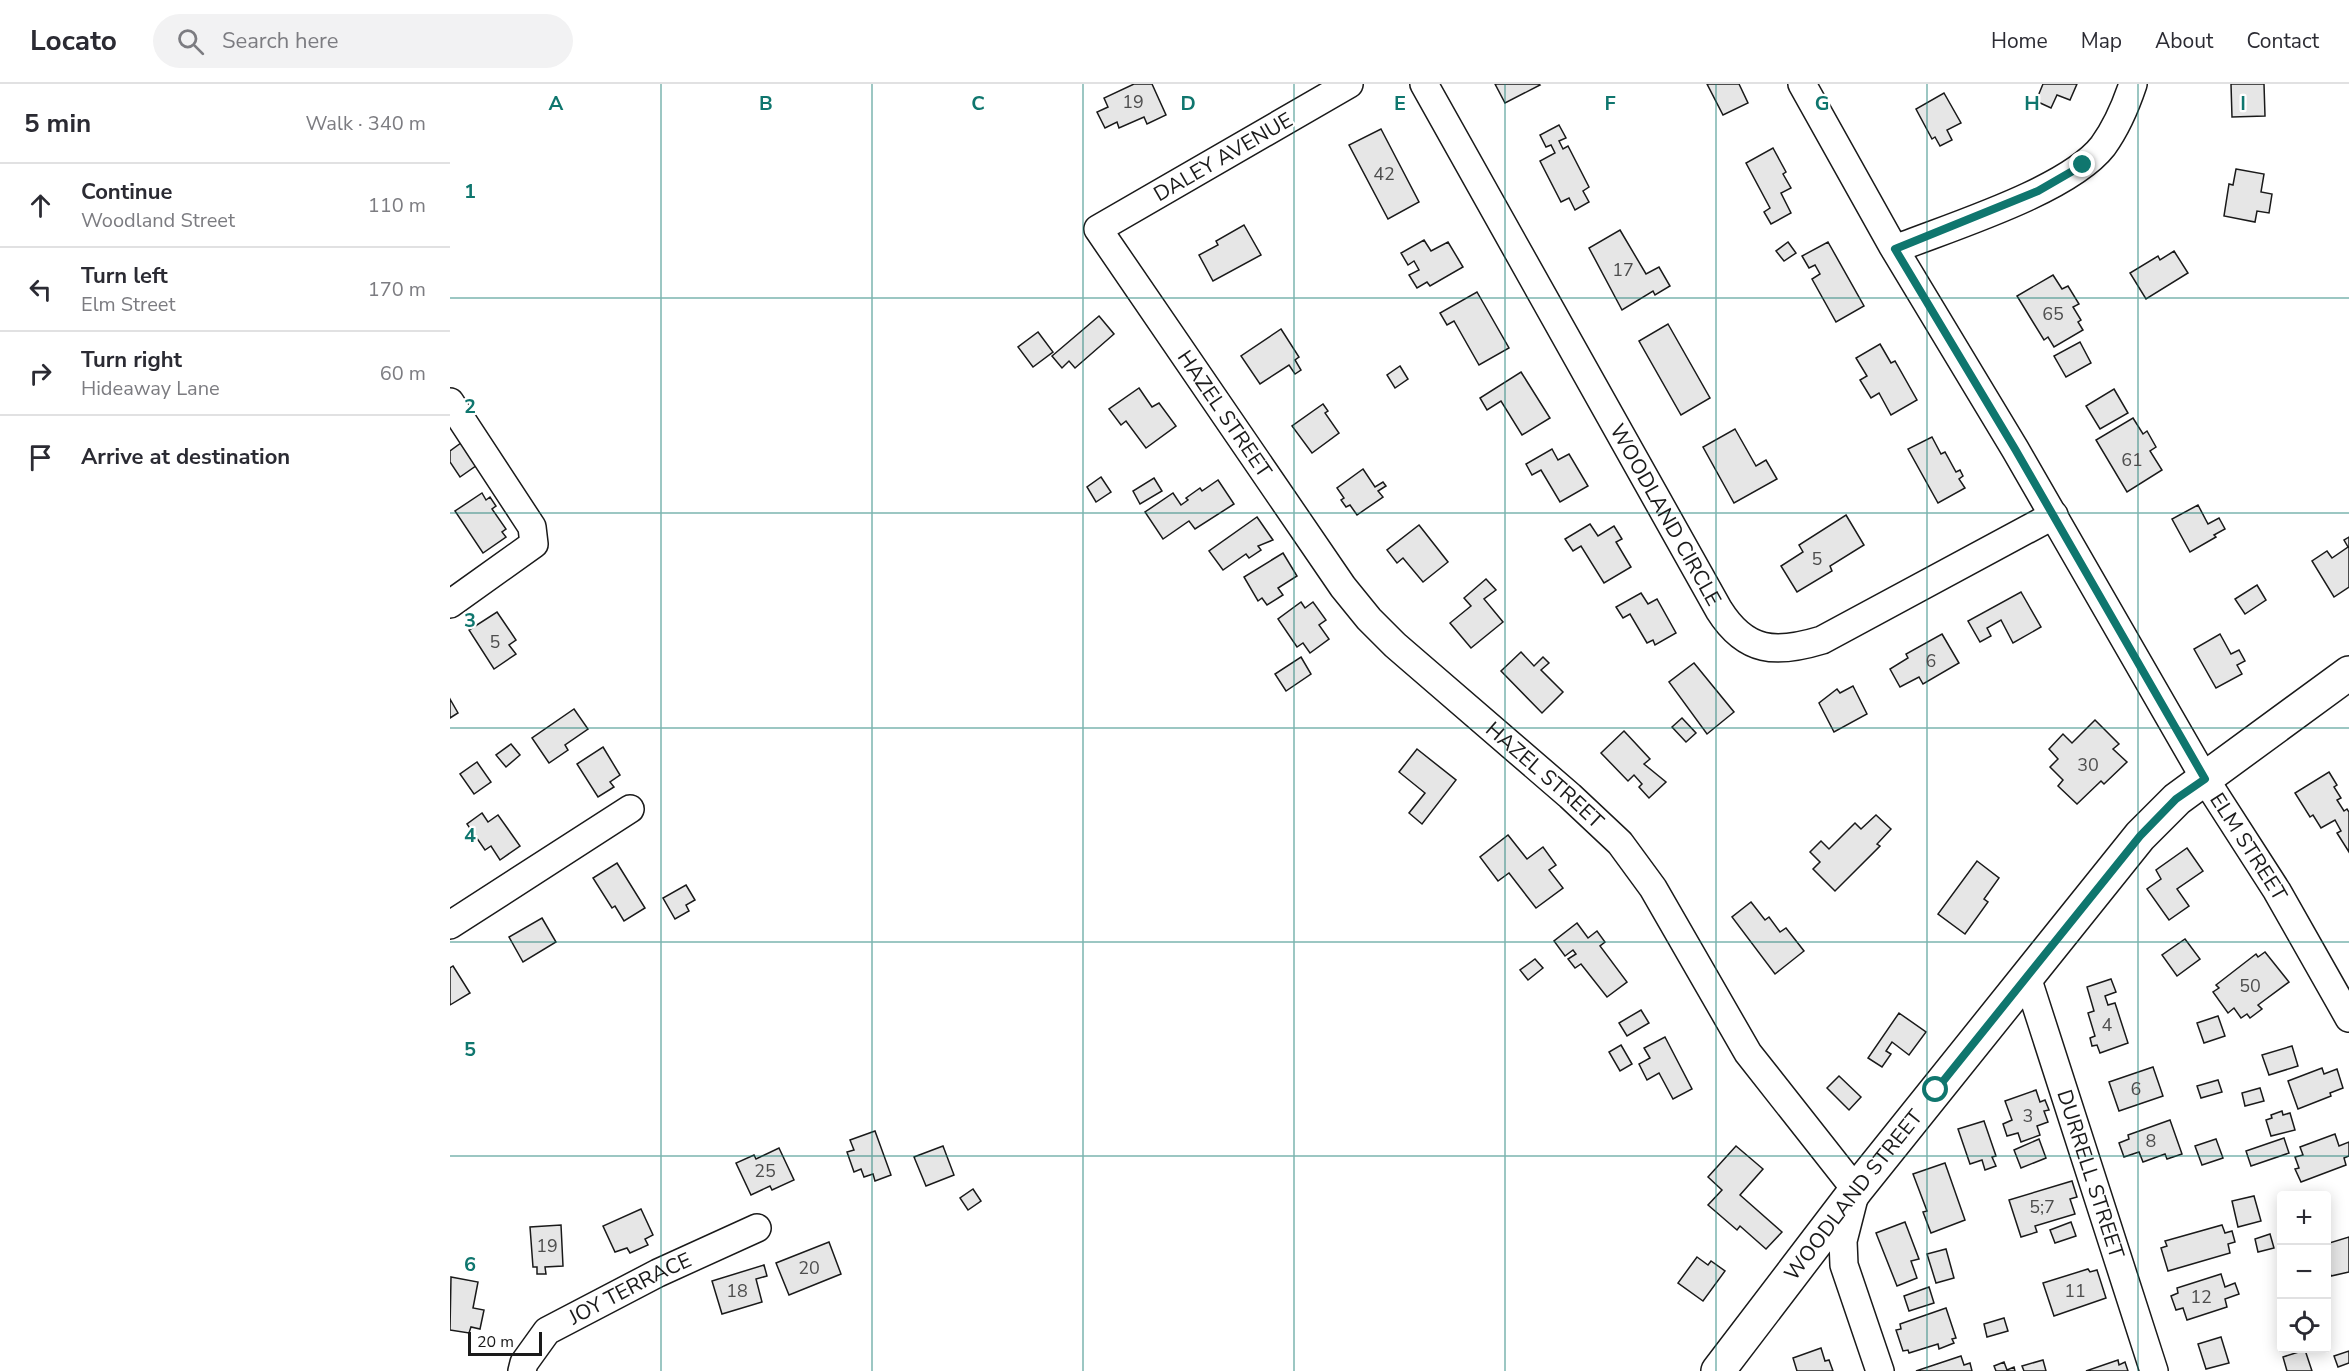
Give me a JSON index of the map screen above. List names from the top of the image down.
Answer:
{
  "streets": {
    "main road": ["WOODLAND STREET"],
    "street": [
      "DALEY AVENUE",
      "HAZEL STREET",
      "WOODLAND CIRCLE",
      "ELM STREET",
      "DURRELL STREET",
      "JOY TERRACE"
    ]
  },
  "crossings": [
    ["DALEY AVENUE", "HAZEL STREET"],
    ["HAZEL STREET", "WOODLAND STREET"],
    ["WOODLAND CIRCLE", "ELM STREET"],
    ["ELM STREET", "WOODLAND STREET"],
    ["DURRELL STREET", "WOODLAND STREET"]
  ],
  "house_numbers": [
    "19",
    "42",
    "17",
    "65",
    "61",
    "5",
    "5",
    "6",
    "30",
    "50",
    "4",
    "6",
    "3",
    "8",
    "25",
    "5;7",
    "19",
    "20",
    "18",
    "11",
    "12"
  ],
  "scale_bar": "20 m",
  "page": {
    "header": "Locato",
    "search": "Search here",
    "nav": [
      "Home",
      "Map",
      "About",
      "Contact"
    ],
    "heading": ["5 min", "Walk · 340 m"],
    "list": [
      ["Continue", "Woodland Street", "110 m"],
      ["Turn left", "Elm Street", "170 m"],
      ["Turn right", "Hideaway Lane", "60 m"],
      "Arrive at destination"
    ],
    "map_buttons": ["+", "−"],
    "scale": "20 m"
  },
  "grid": {
    "columns": [
      "A",
      "B",
      "C",
      "D",
      "E",
      "F",
      "G",
      "H",
      "I"
    ],
    "rows": [
      "1",
      "2",
      "3",
      "4",
      "5",
      "6"
    ]
  }
}
